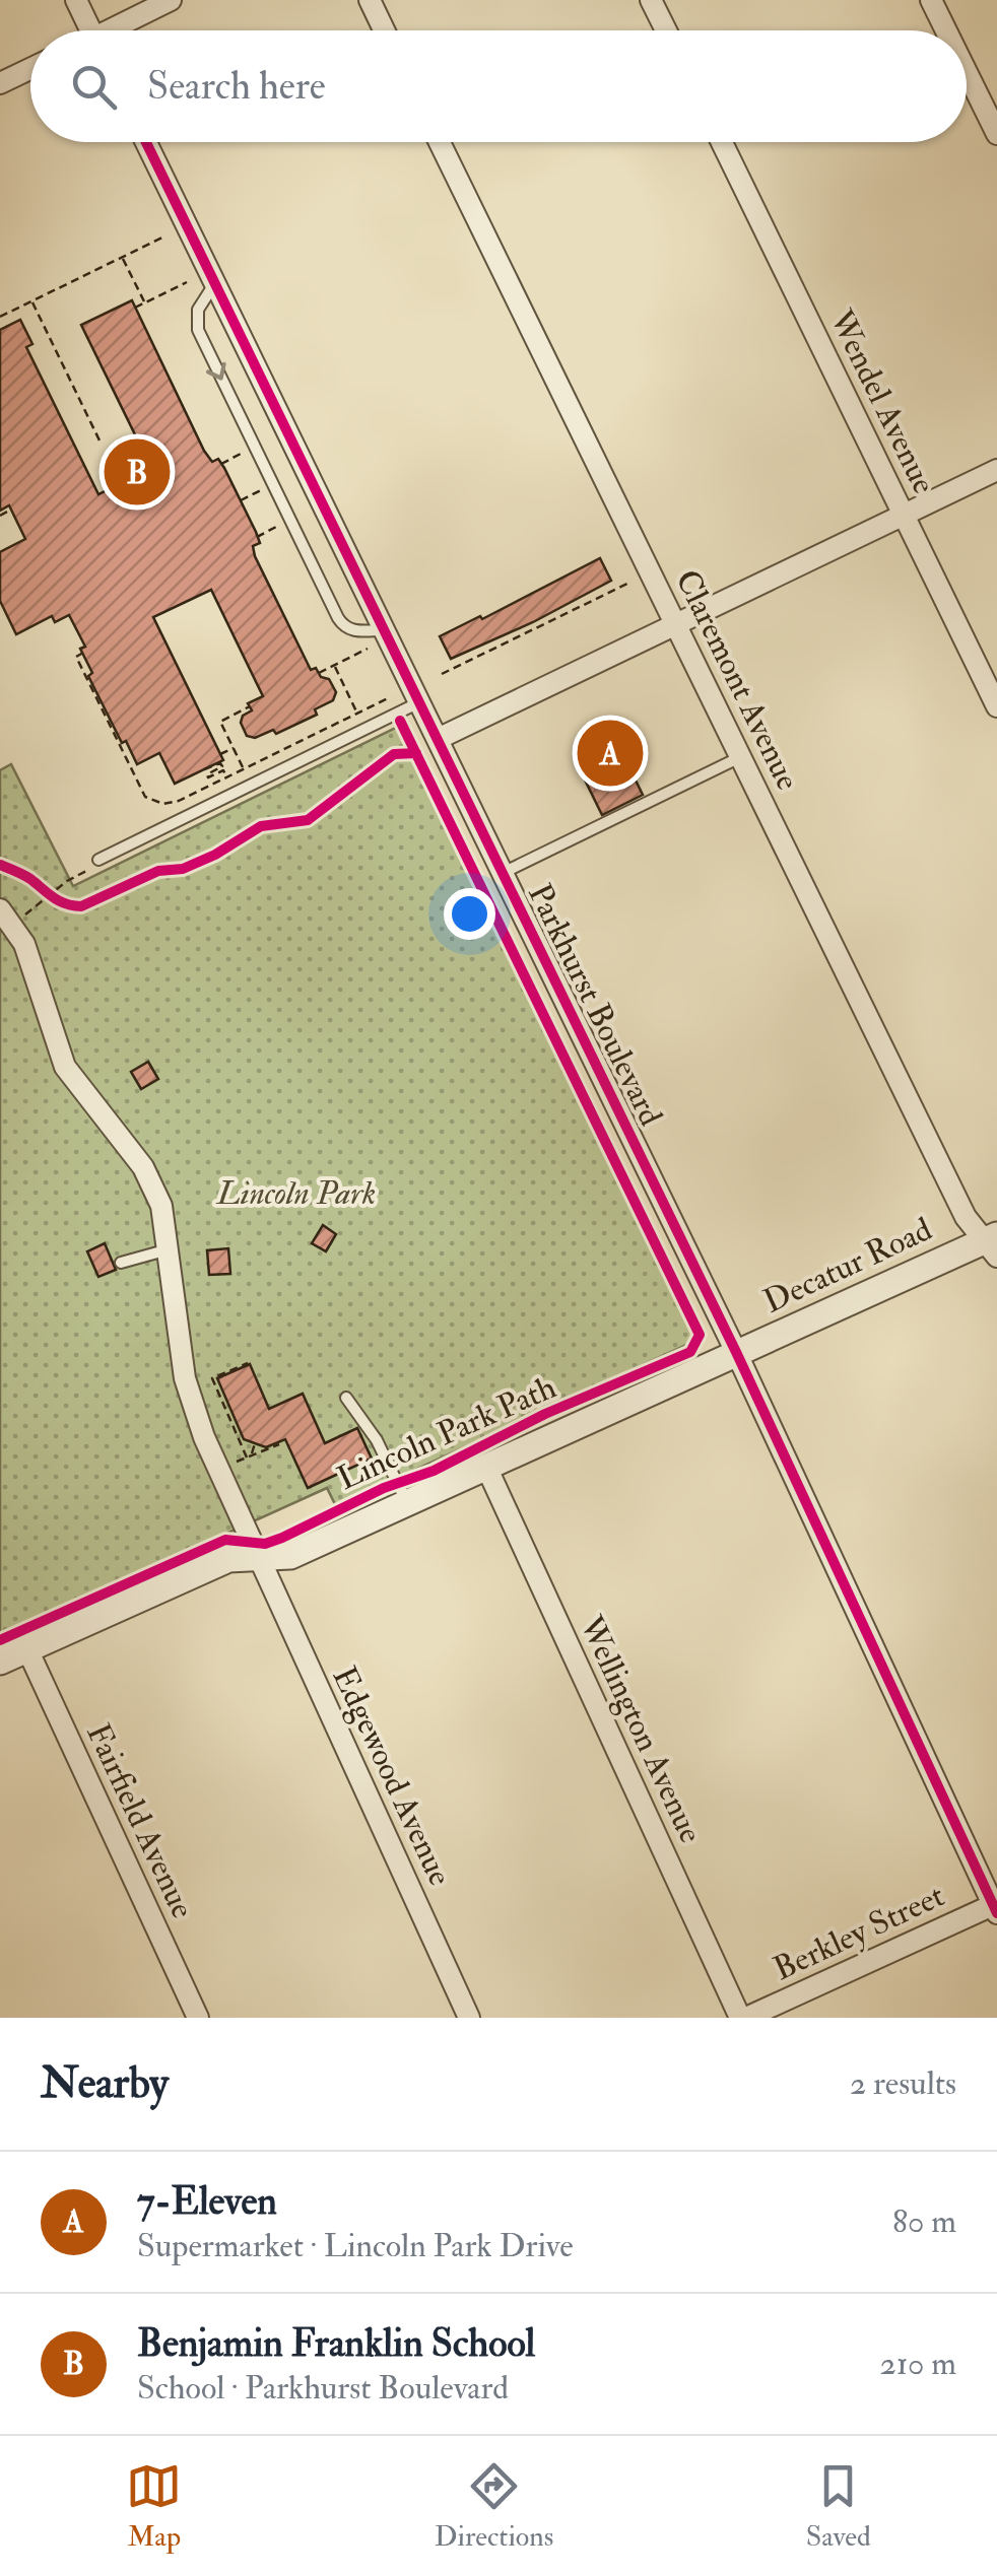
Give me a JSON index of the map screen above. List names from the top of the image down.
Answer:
{
  "streets": {
    "street": [
      "Wendel Avenue",
      "Claremont Avenue",
      "Parkhurst Boulevard",
      "Decatur Road",
      "Wellington Avenue",
      "Edgewood Avenue",
      "Fairfield Avenue",
      "Berkley Street"
    ],
    "cycle path": ["Lincoln Park Path"]
  },
  "crossings": [
    ["Claremont Avenue", "Decatur Road"],
    ["Parkhurst Boulevard", "Decatur Road"],
    ["Parkhurst Boulevard", "Berkley Street"],
    ["Decatur Road", "Wellington Avenue"],
    ["Decatur Road", "Edgewood Avenue"],
    ["Decatur Road", "Fairfield Avenue"],
    ["Wellington Avenue", "Berkley Street"]
  ],
  "parks": ["Lincoln Park"],
  "page": {
    "search": "Search here",
    "pins": ["B", "A"],
    "heading": ["Nearby", "2 results"],
    "list": [
      {
        "mark": "A",
        "name": "7-Eleven",
        "note": "Supermarket · Lincoln Park Drive",
        "value": "80 m"
      },
      {
        "mark": "B",
        "name": "Benjamin Franklin School",
        "note": "School · Parkhurst Boulevard",
        "value": "210 m"
      }
    ],
    "nav": ["Map", "Directions", "Saved"]
  }
}
